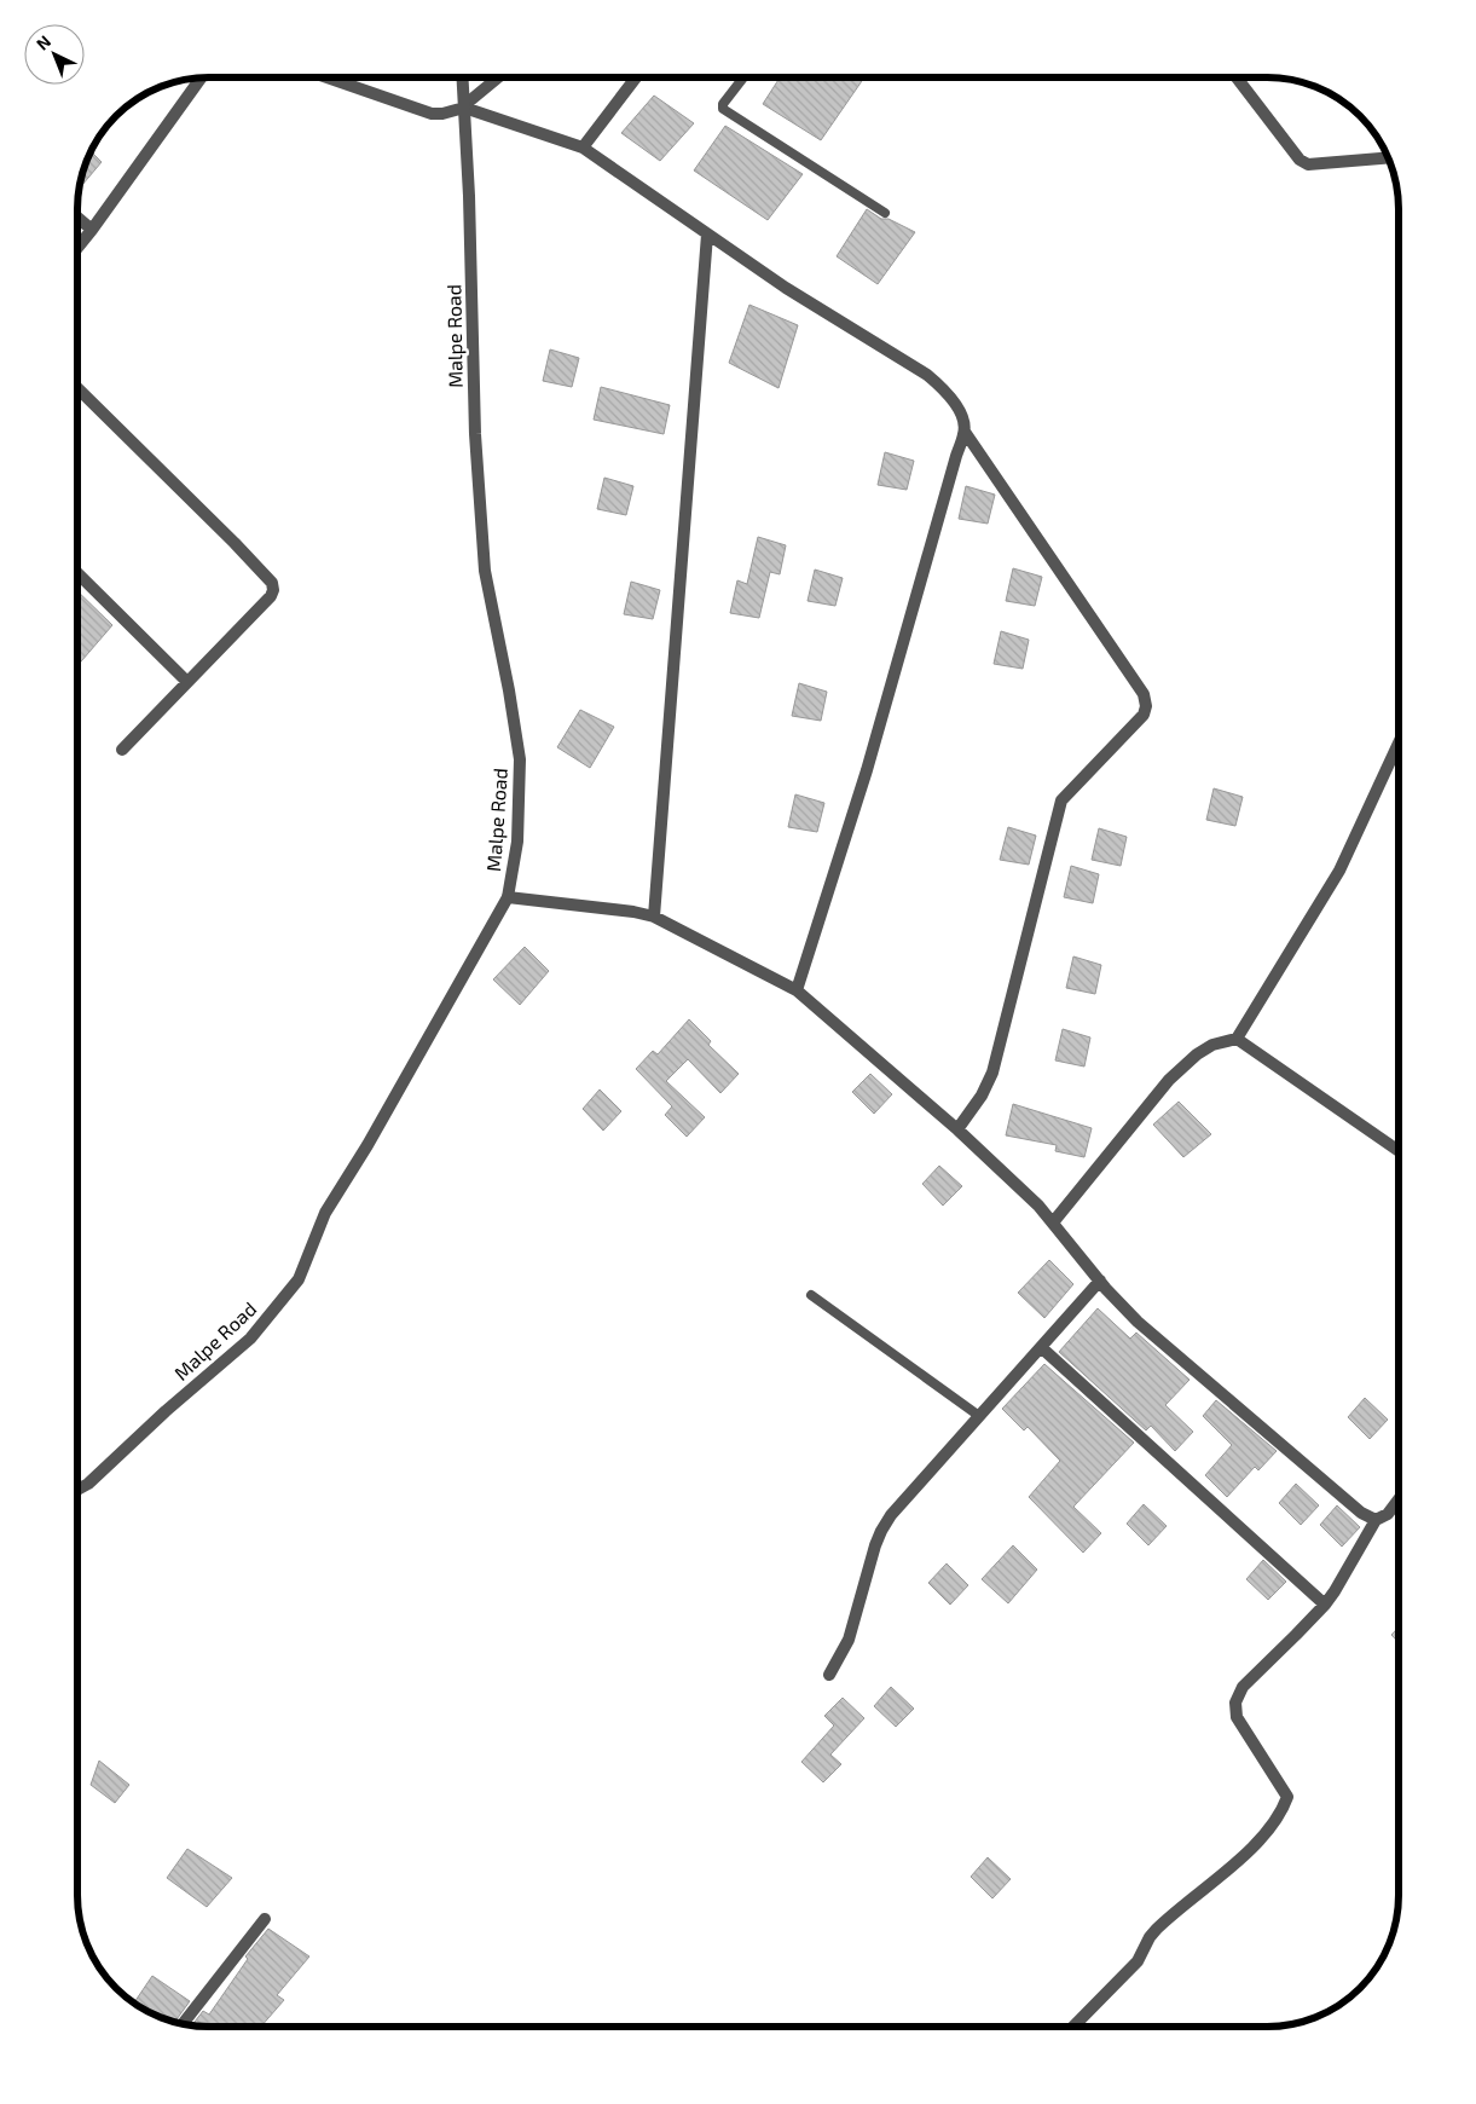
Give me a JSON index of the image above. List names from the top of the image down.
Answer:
{
  "streets": {
    "street": ["Malpe Road"]
  },
  "north": "top left"
}
